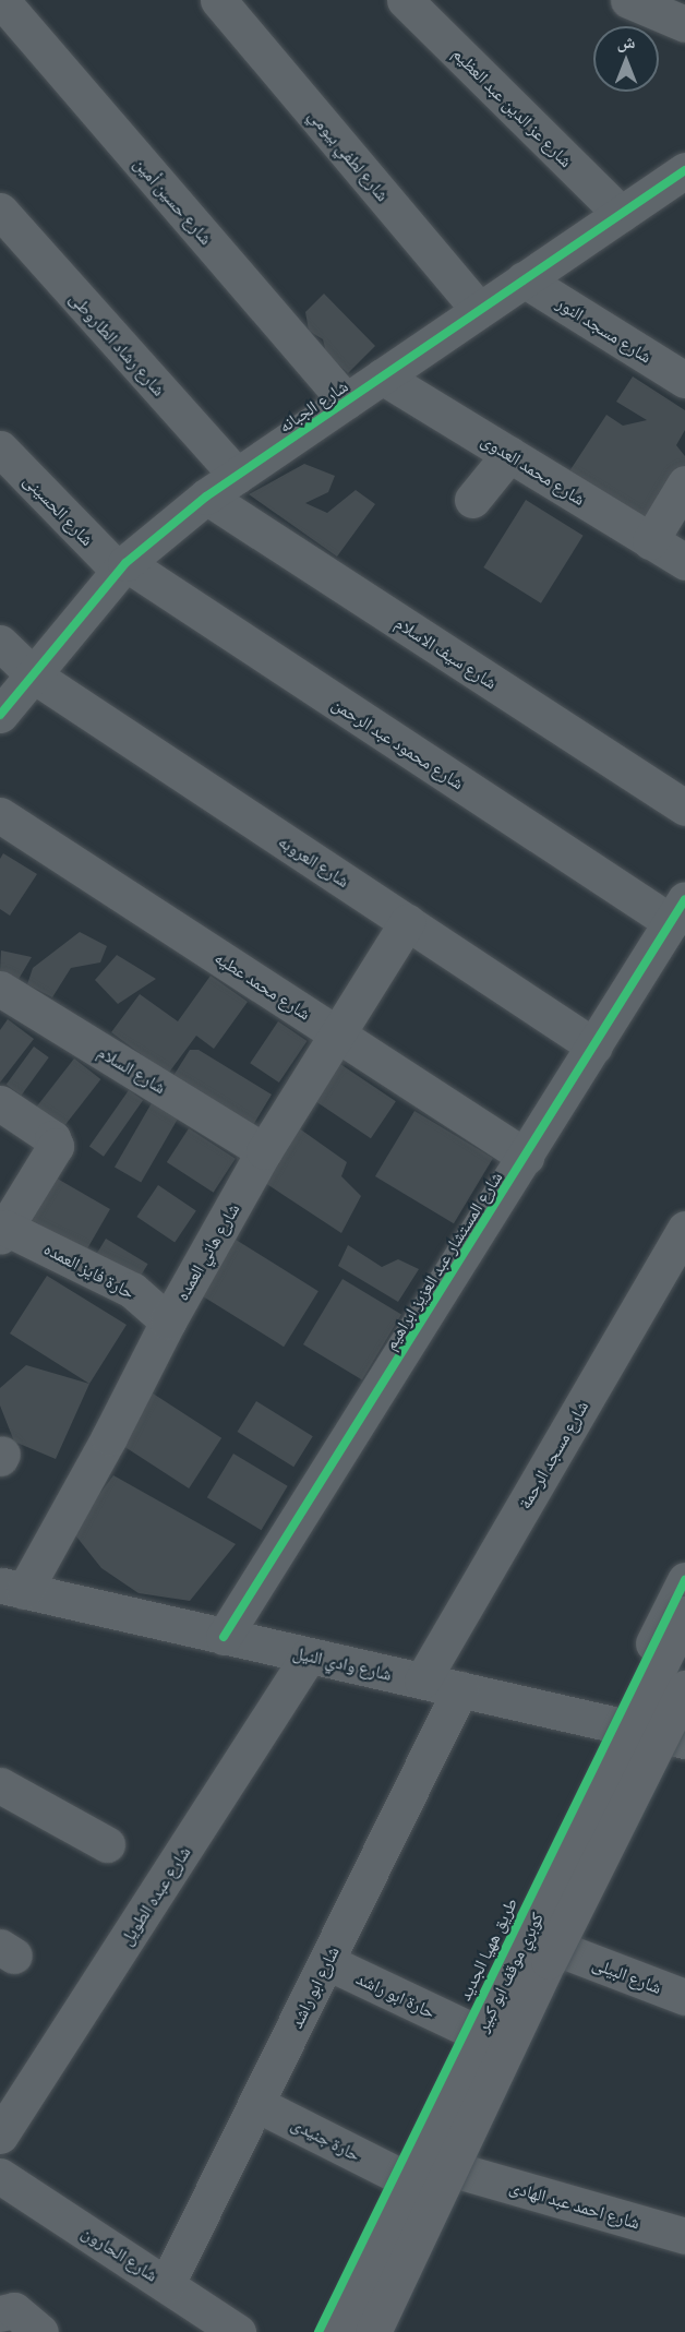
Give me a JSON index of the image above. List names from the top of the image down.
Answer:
{
  "streets": {
    "main road": ["كوبري موقف ابو كبير"],
    "street": [
      "شارع عز الدين عبد العظيم",
      "شارع لطفي بيومي",
      "شارع حسين أمين",
      "شارع مسجد النور",
      "شارع رشاد الطاروطى",
      "شارع الجبانه",
      "شارع محمد العدوى",
      "شارع الحسينى",
      "شارع سيف الاسلام",
      "شارع محمود عبد الرحمن",
      "شارع العروبه",
      "شارع محمد عطيه",
      "شارع السلام",
      "شارع هاني العمده",
      "شارع المستشار عبد العزيز ابراهيم",
      "حارة فايز العمده",
      "شارع مسجد الرحمة",
      "شارع وادي النيل",
      "شارع عبده الطويل",
      "طريق ههيا الجديد",
      "شارع البيلى",
      "شارع ابو راشد",
      "حارة ابو راشد",
      "حارة جنيدى",
      "شارع احمد عبد الهادى",
      "شارع الحارون"
    ]
  },
  "crossings": [
    ["شارع عز الدين عبد العظيم", "شارع الجبانه"],
    ["شارع لطفي بيومي", "شارع الجبانه"],
    ["شارع حسين أمين", "شارع الجبانه"],
    ["شارع مسجد النور", "شارع الجبانه"],
    ["شارع رشاد الطاروطى", "شارع الجبانه"],
    ["شارع الجبانه", "شارع محمد العدوى"],
    ["شارع الجبانه", "شارع الحسينى"],
    ["شارع الجبانه", "شارع سيف الاسلام"],
    ["شارع الجبانه", "شارع محمود عبد الرحمن"],
    ["شارع الجبانه", "شارع العروبه"],
    ["شارع الحسينى", "شارع محمود عبد الرحمن"],
    ["شارع محمود عبد الرحمن", "شارع المستشار عبد العزيز ابراهيم"],
    ["شارع العروبه", "شارع هاني العمده"],
    ["شارع العروبه", "شارع المستشار عبد العزيز ابراهيم"],
    ["شارع محمد عطيه", "شارع هاني العمده"],
    ["شارع محمد عطيه", "شارع المستشار عبد العزيز ابراهيم"],
    ["شارع السلام", "شارع هاني العمده"],
    ["شارع هاني العمده", "حارة فايز العمده"],
    ["شارع هاني العمده", "شارع وادي النيل"],
    ["شارع المستشار عبد العزيز ابراهيم", "شارع وادي النيل"],
    ["شارع مسجد الرحمة", "شارع وادي النيل"],
    ["شارع وادي النيل", "شارع عبده الطويل"],
    ["شارع وادي النيل", "طريق ههيا الجديد"],
    ["شارع وادي النيل", "شارع ابو راشد"],
    ["طريق ههيا الجديد", "حارة ابو راشد"],
    ["طريق ههيا الجديد", "حارة جنيدى"],
    ["شارع ابو راشد", "حارة ابو راشد"],
    ["شارع ابو راشد", "حارة جنيدى"],
    ["شارع ابو راشد", "شارع الحارون"]
  ],
  "north": "top"
}
